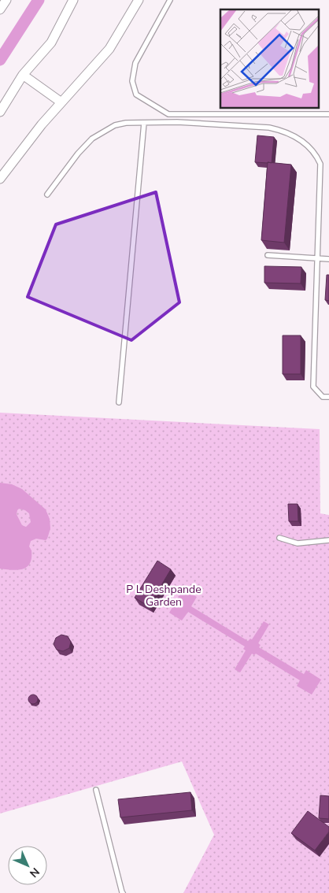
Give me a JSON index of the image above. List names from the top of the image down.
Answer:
{
  "parks": ["P L Deshpande Garden"],
  "north": "bottom right"
}
